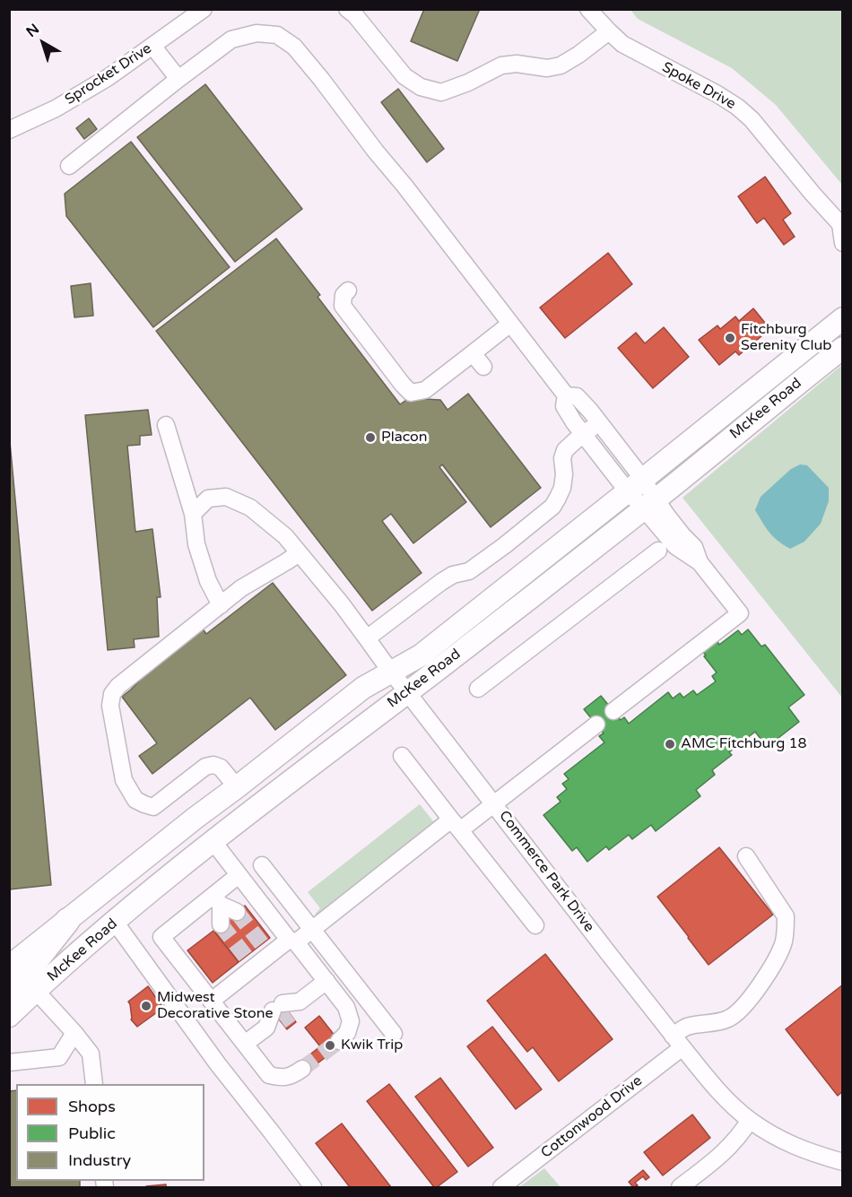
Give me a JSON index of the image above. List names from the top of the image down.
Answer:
{
  "streets": {
    "main road": ["McKee Road"],
    "street": [
      "Sprocket Drive",
      "Spoke Drive",
      "Commerce Park Drive",
      "Cottonwood Drive"
    ]
  },
  "crossings": [
    ["McKee Road", "Commerce Park Drive"],
    ["Commerce Park Drive", "Cottonwood Drive"]
  ],
  "places": [
    "Fitchburg Serenity Club",
    "Placon",
    "AMC Fitchburg 18",
    "Midwest Decorative Stone",
    "Kwik Trip"
  ],
  "legend": ["Shops", "Public", "Industry"],
  "north": "top left"
}
